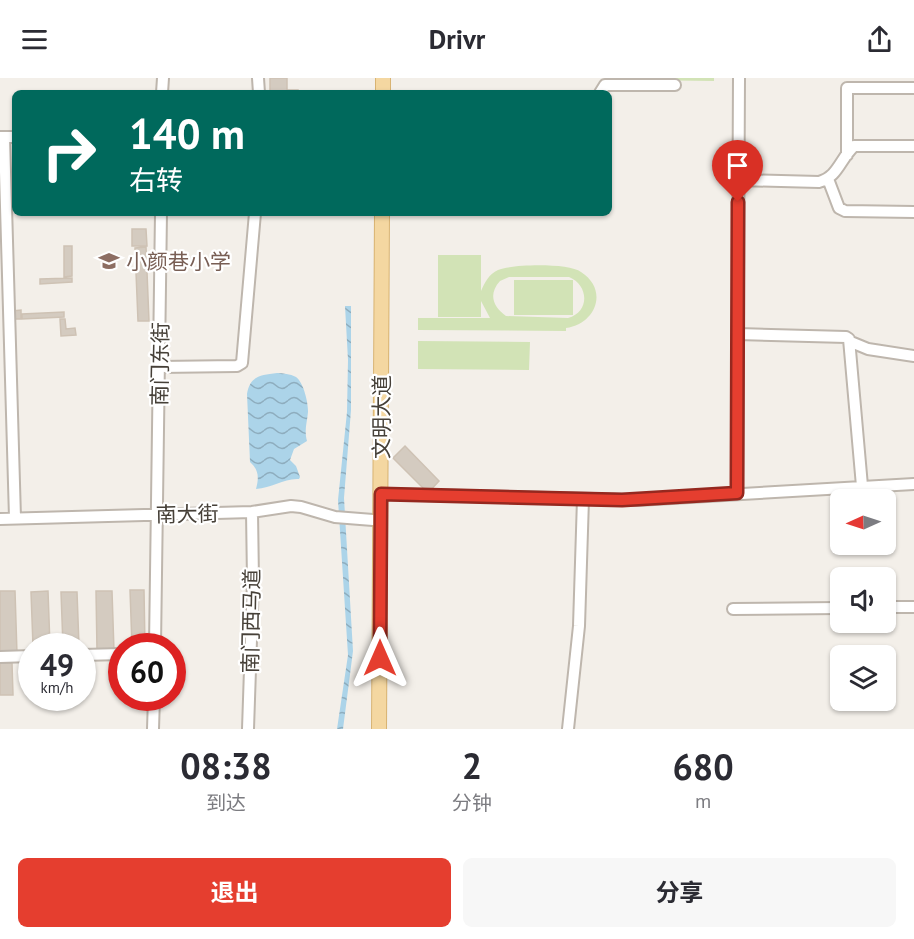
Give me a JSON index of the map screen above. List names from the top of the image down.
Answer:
{
  "streets": {
    "main road": ["文明大道"],
    "street": ["南门东街", "南大街", "南门西马道"]
  },
  "crossings": [
    ["南门东街", "南大街"],
    ["文明大道", "南大街"],
    ["南大街", "南门西马道"]
  ],
  "places": {
    "school or university": ["小颜巷小学"]
  },
  "north": "left",
  "page": {
    "header": "Drivr",
    "turn": ["140 m", "右转"],
    "speed": "49 km/h",
    "limit": "60",
    "eta": [
      "08:38",
      "到达",
      "2",
      "分钟",
      "680",
      "m"
    ],
    "buttons": ["退出", "分享"]
  }
}
